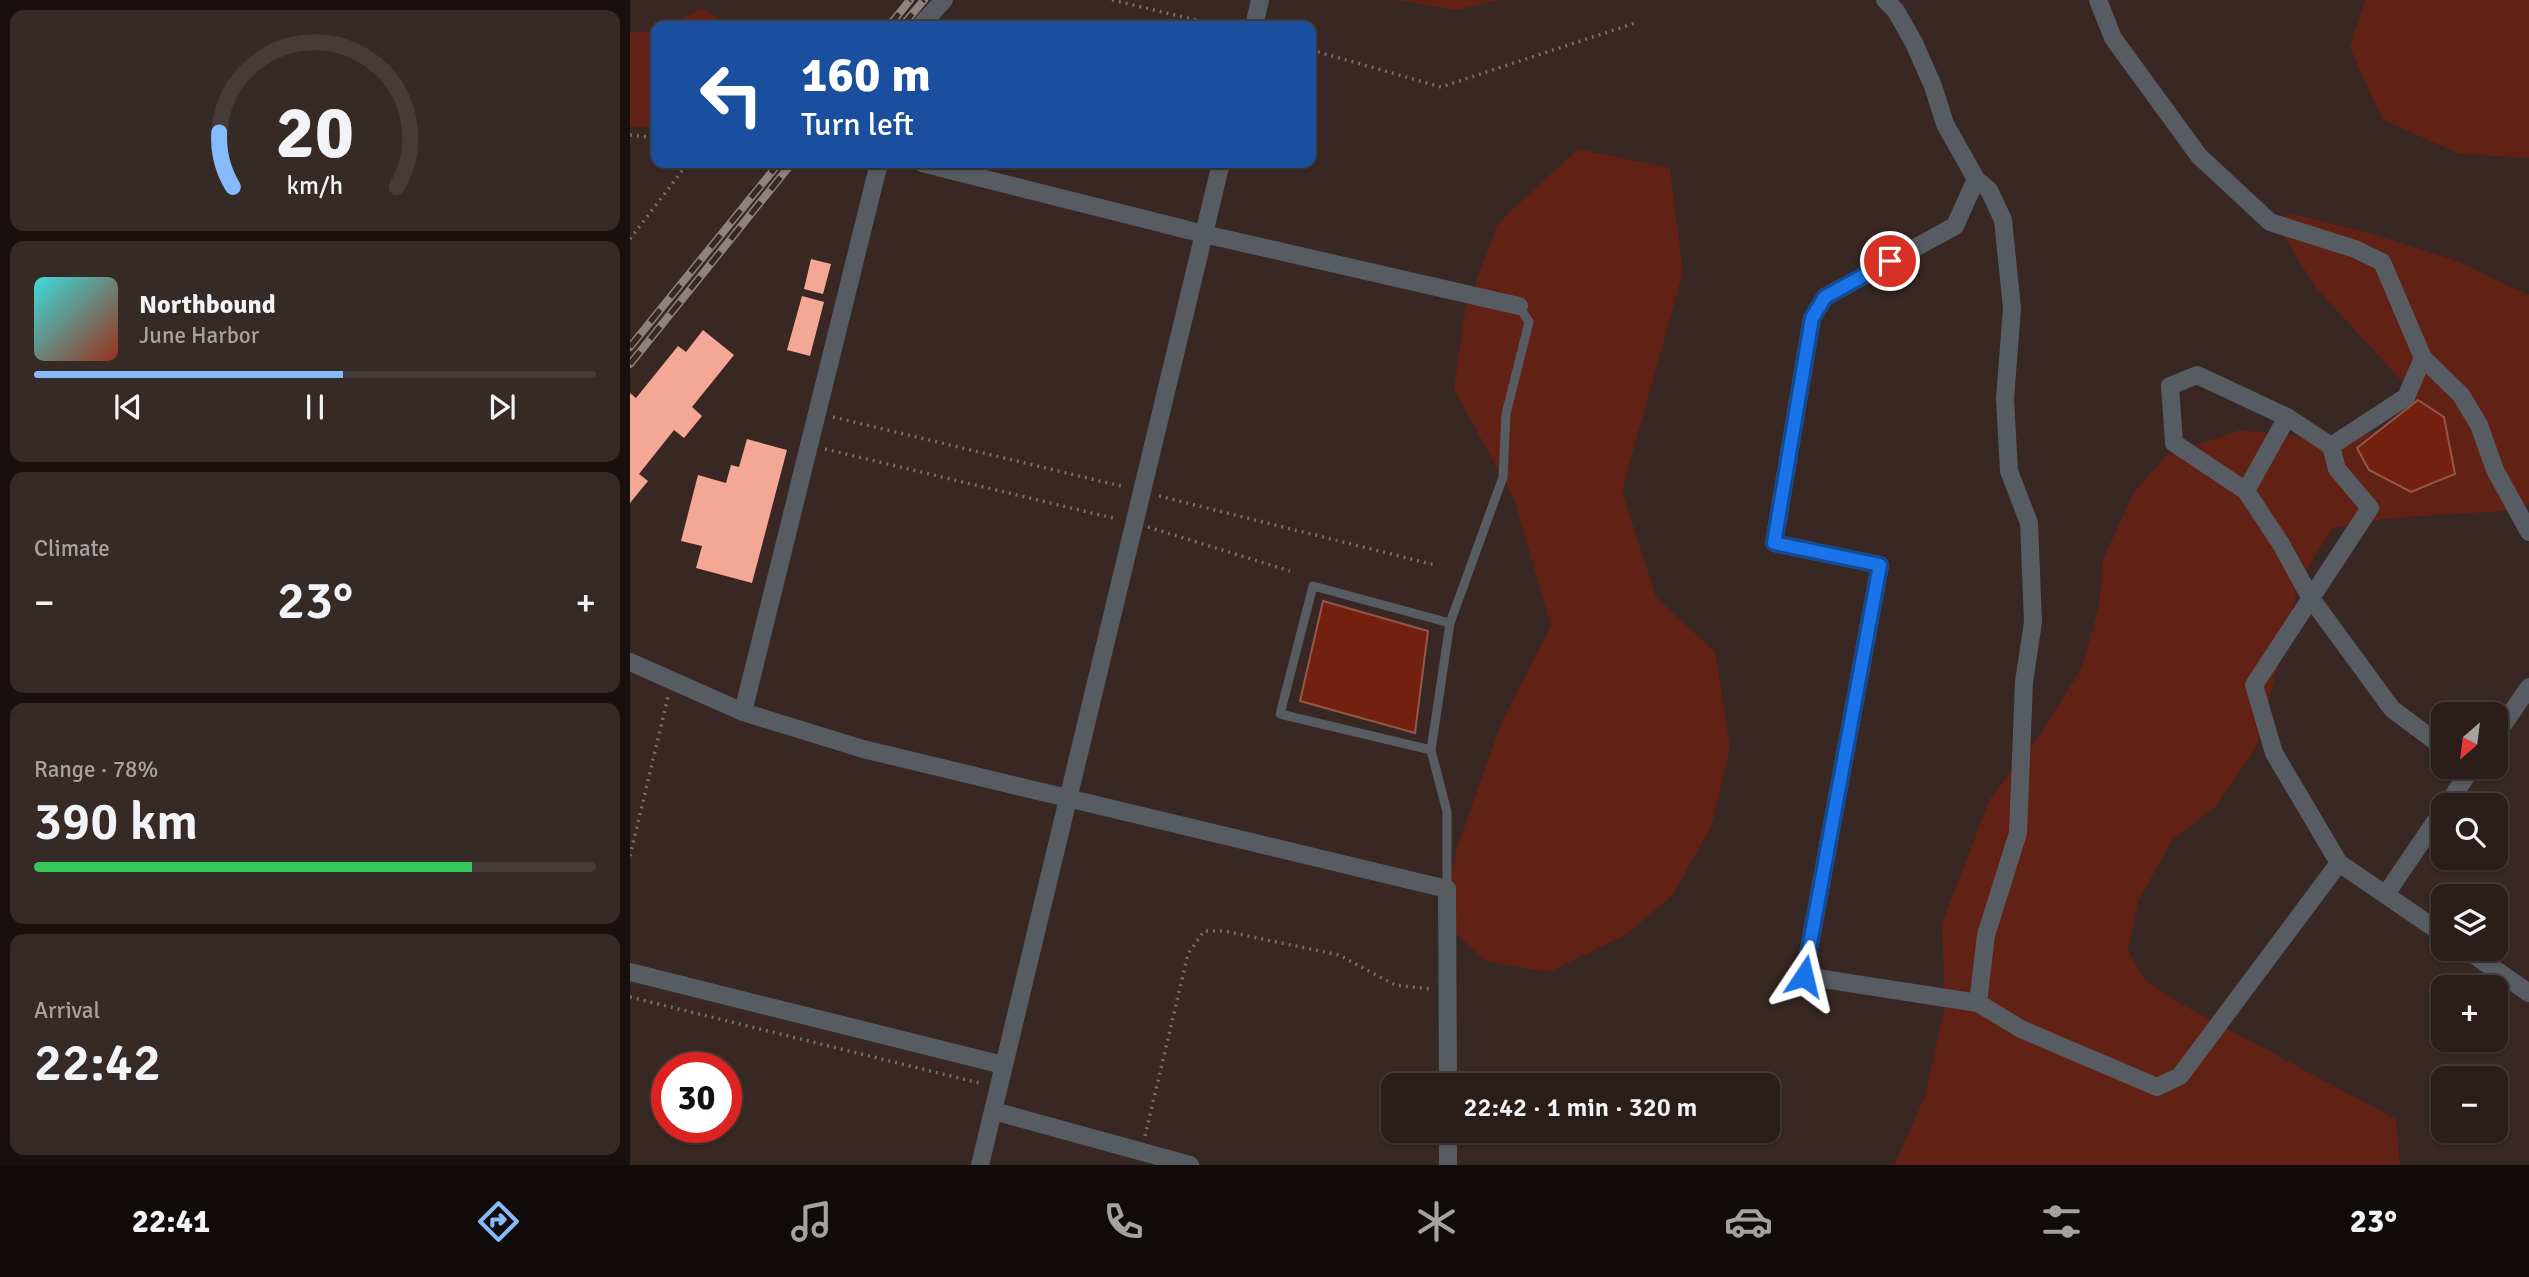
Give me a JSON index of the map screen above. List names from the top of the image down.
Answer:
{
  "north": "bottom left",
  "page": {
    "turn": ["160 m", "Turn left"],
    "song": ["Northbound", "June Harbor"],
    "tile": [
      "Climate",
      ["Range · 78%", "390 km"],
      ["Arrival", "22:42"]
    ],
    "heat": ["−", "23°", "+"],
    "map_buttons": ["+", "−"],
    "limit": "30",
    "trip": "22:42 · 1 min · 320 m",
    "tabs": ["22:41", "23°"],
    "gauge": ["20", "km/h"]
  }
}
